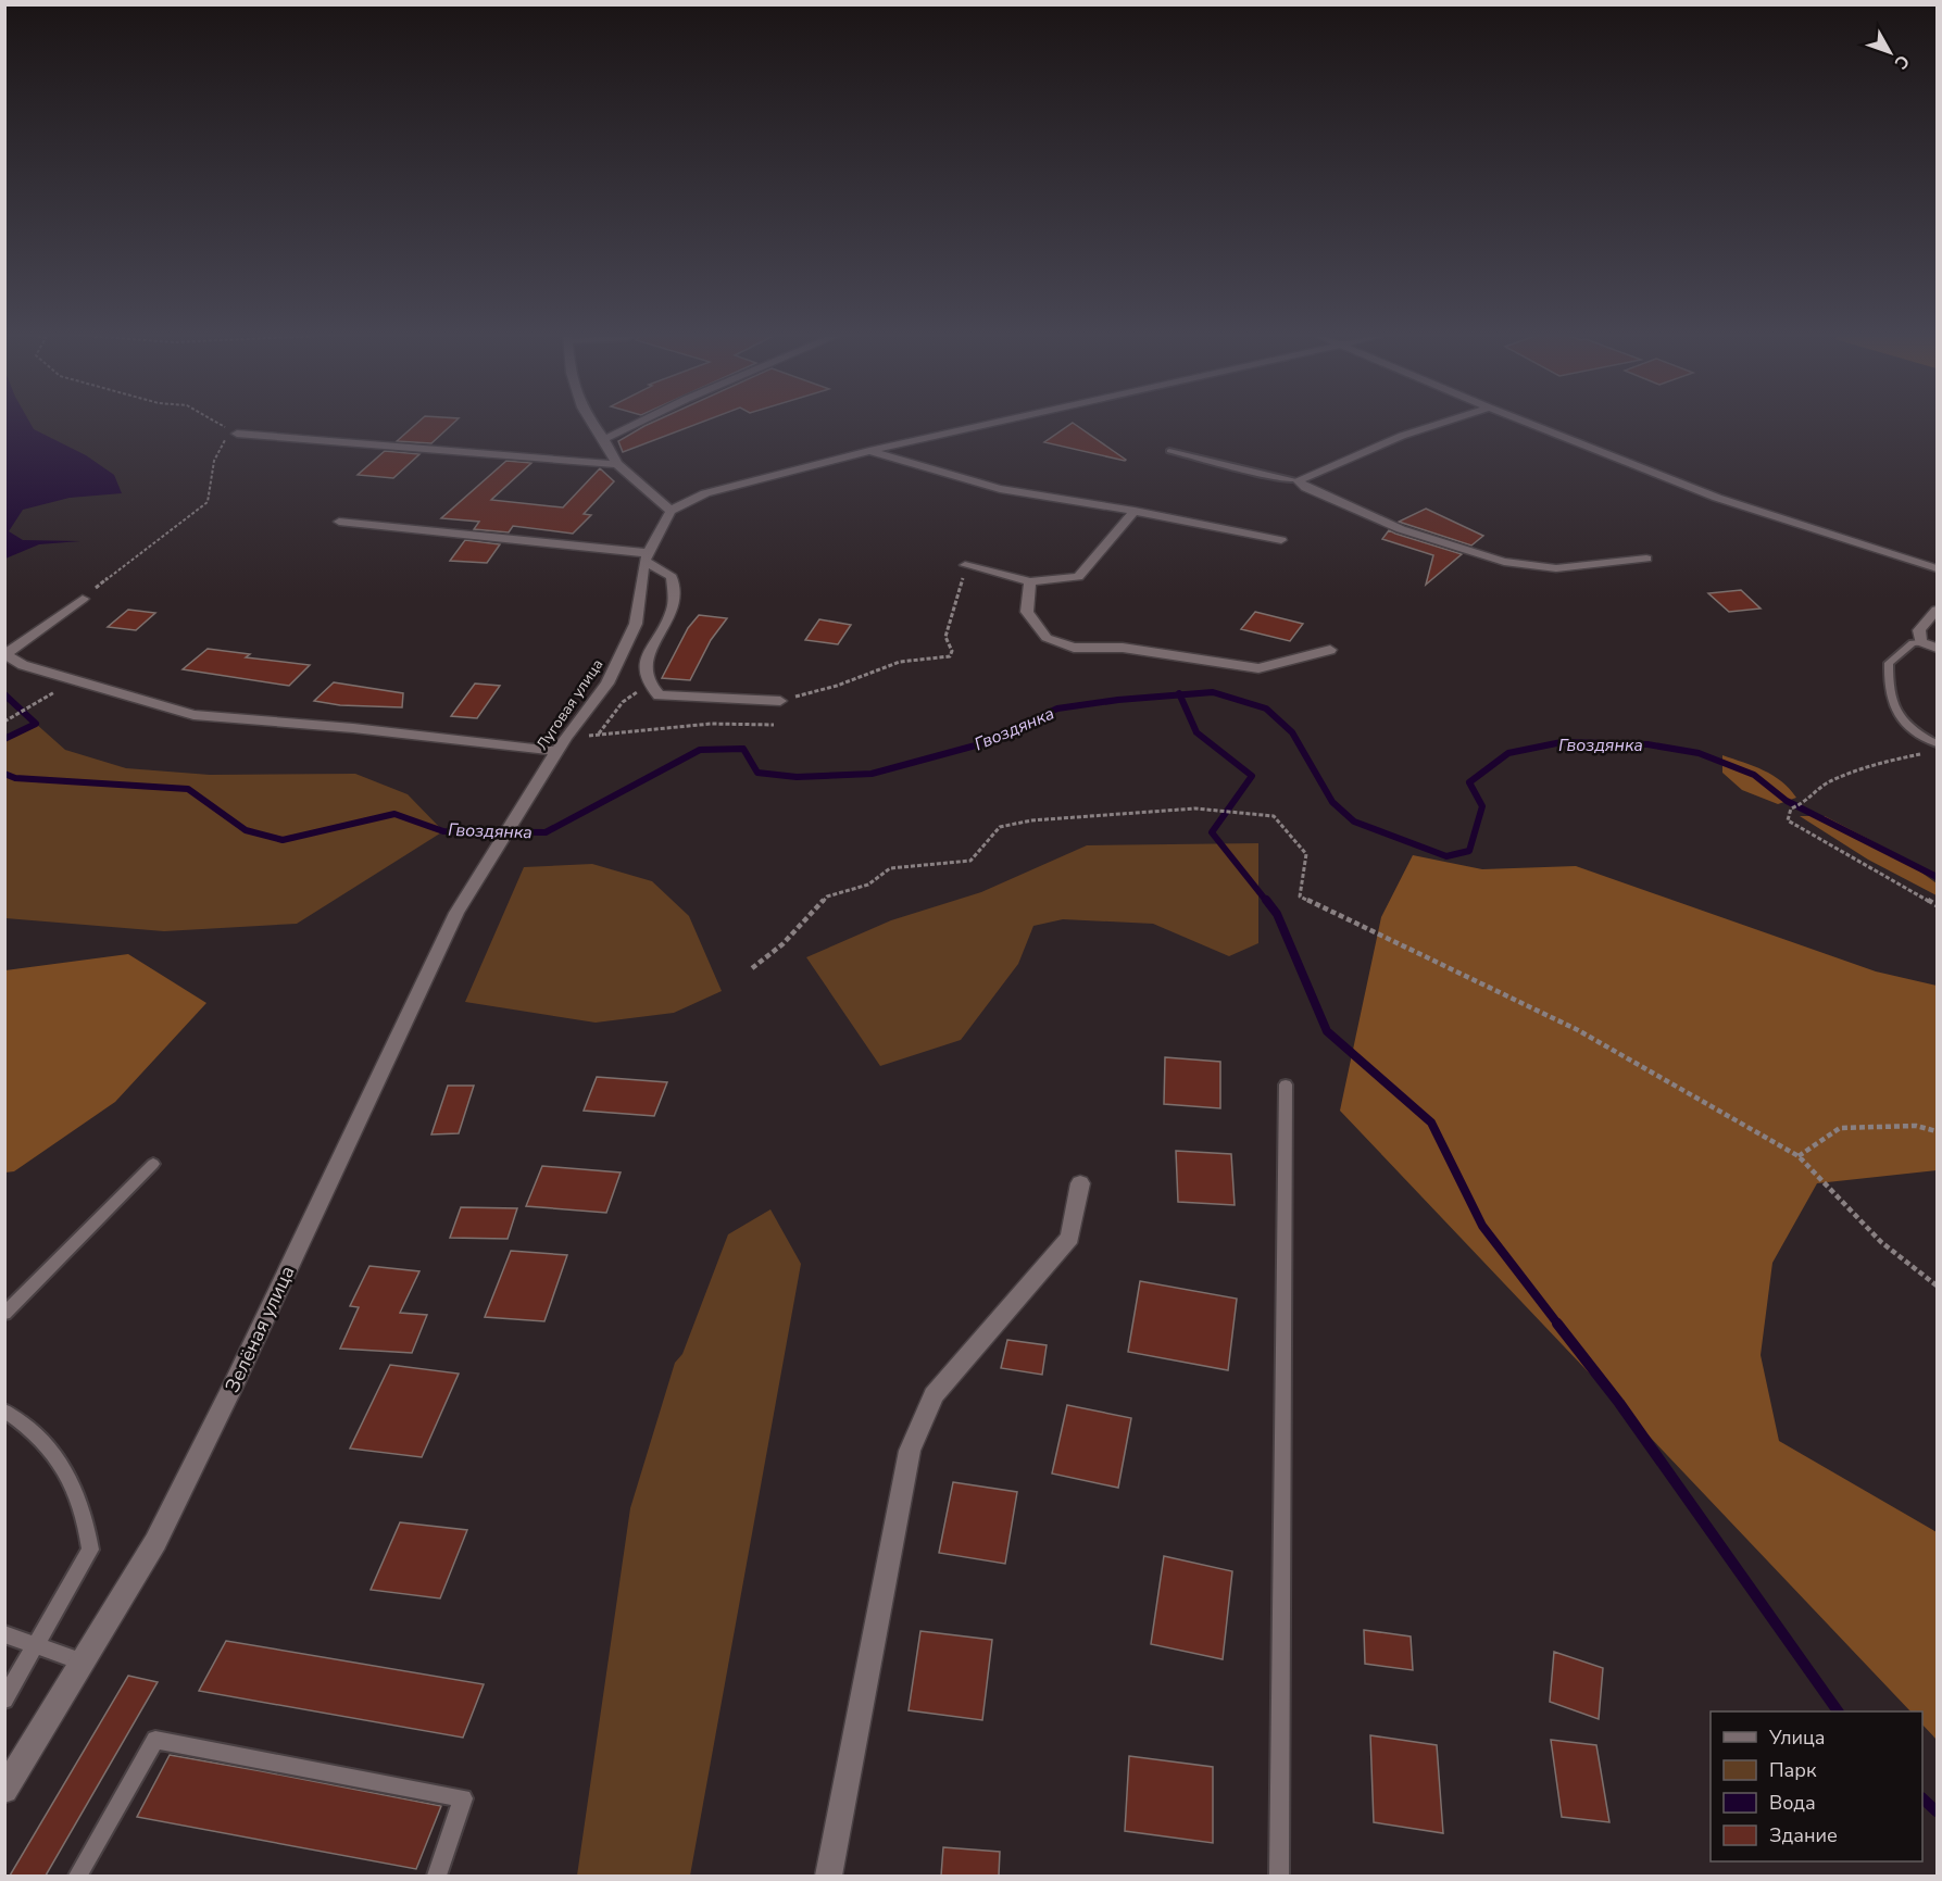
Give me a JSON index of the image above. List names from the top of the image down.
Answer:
{
  "streets": {
    "street": ["Луговая улица", "Зелёная улица"]
  },
  "crossings": [
    ["Луговая улица", "Зелёная улица"]
  ],
  "water": ["Гвоздянка"],
  "legend": [
    "Улица",
    "Парк",
    "Вода",
    "Здание"
  ],
  "north": "bottom right"
}
